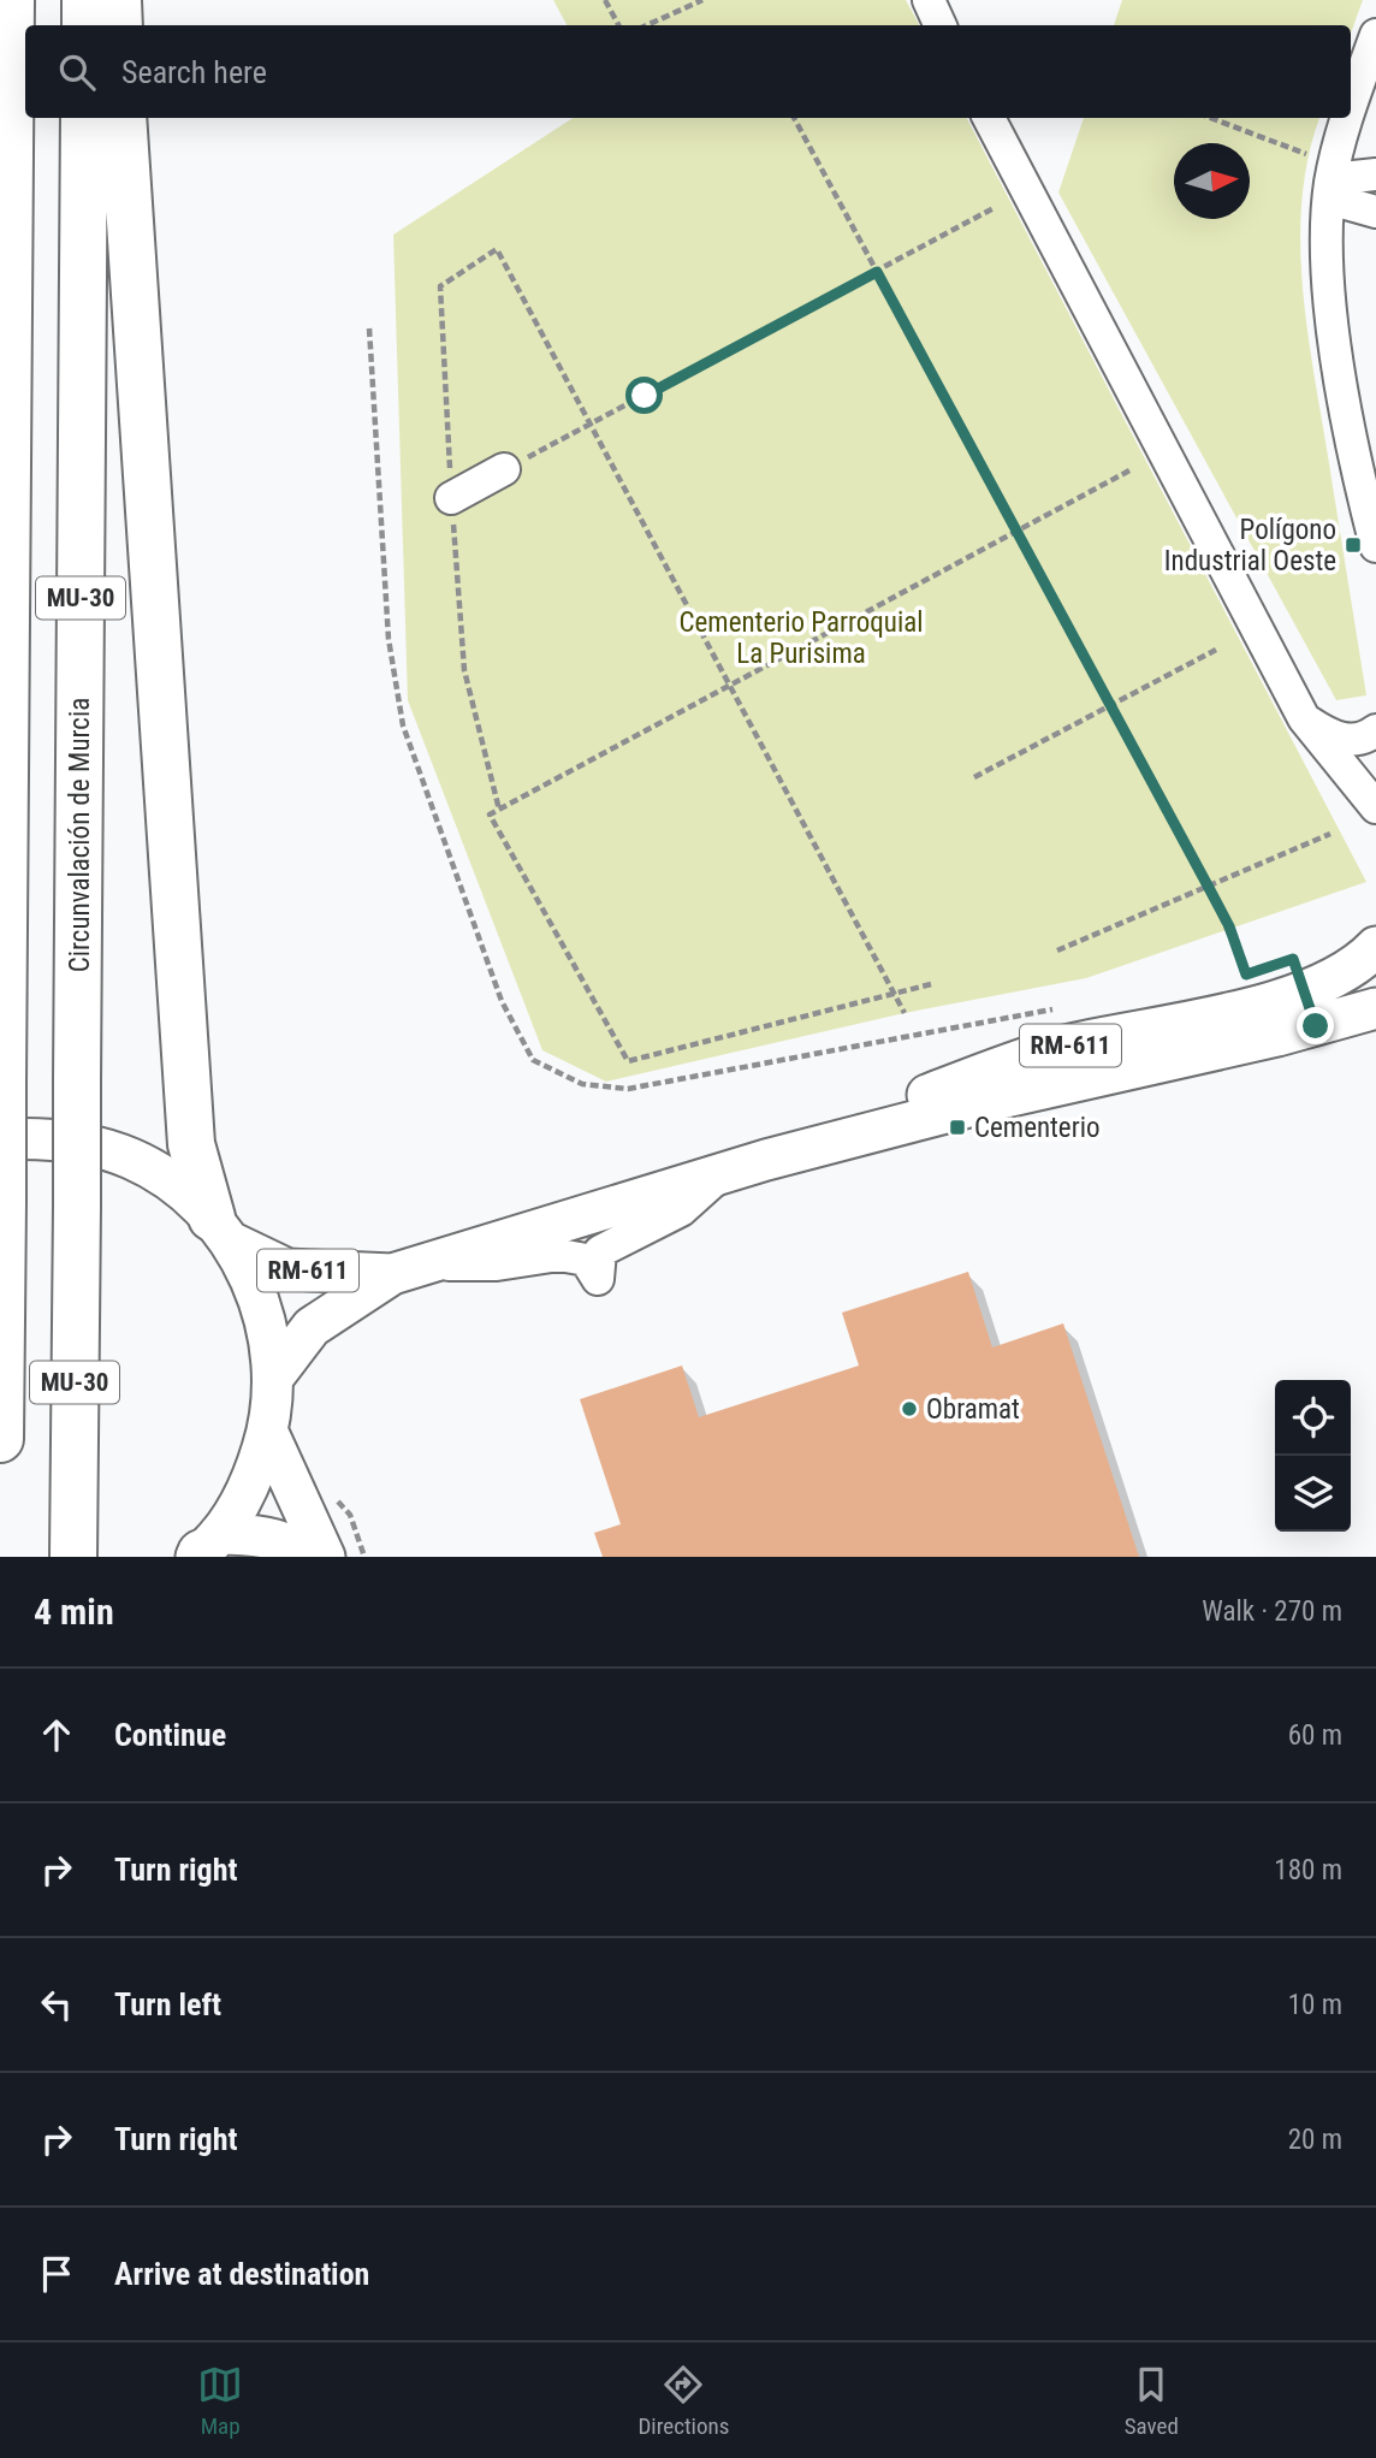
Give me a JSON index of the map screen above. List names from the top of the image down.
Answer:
{
  "streets": {
    "highway": ["MU-30", "Circunvalación de Murcia"],
    "main road": ["RM-611"]
  },
  "parks": ["Cementerio Parroquial La Purisima"],
  "places": {
    "transit": ["Polígono Industrial Oeste", "Cementerio"],
    "other": ["Obramat"]
  },
  "north": "right",
  "page": {
    "search": "Search here",
    "heading": ["4 min", "Walk · 270 m"],
    "list": [
      ["Continue", "60 m"],
      ["Turn right", "180 m"],
      ["Turn left", "10 m"],
      ["Turn right", "20 m"],
      "Arrive at destination"
    ],
    "nav": ["Map", "Directions", "Saved"]
  }
}
